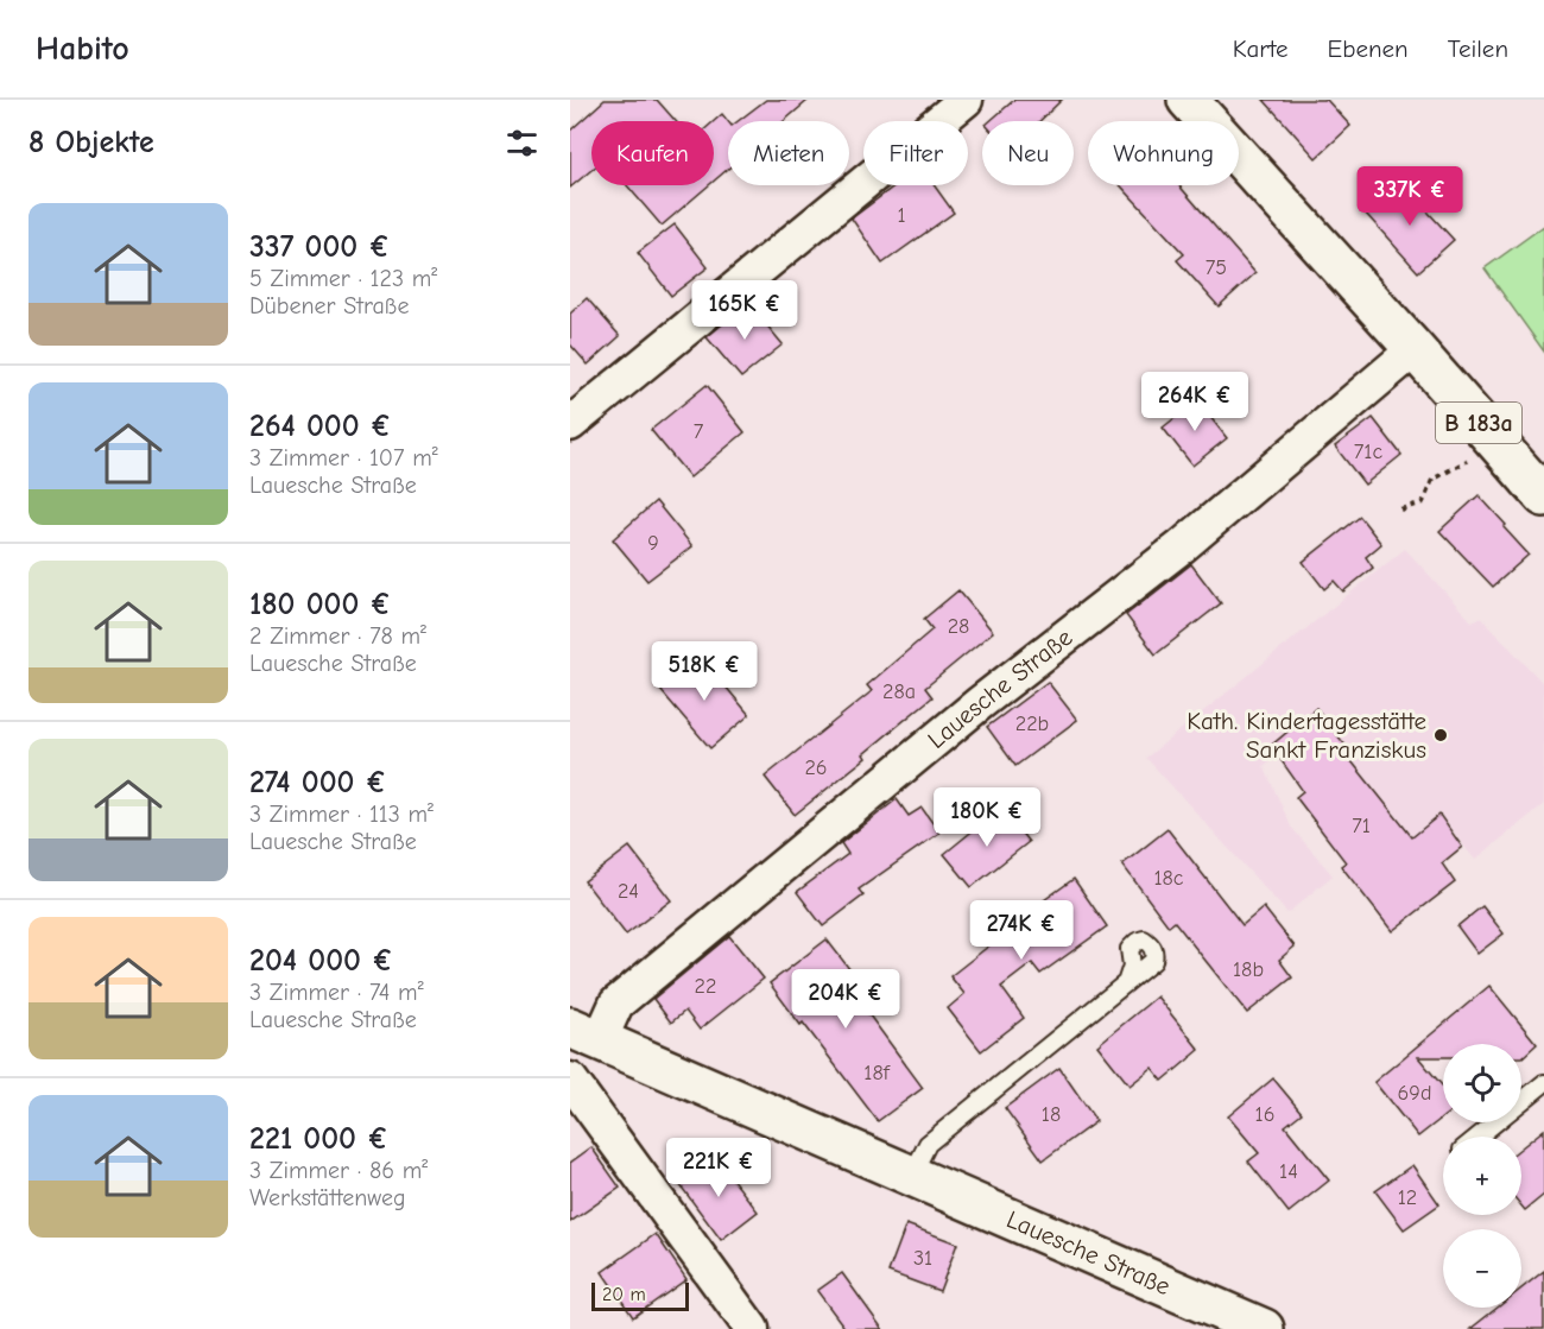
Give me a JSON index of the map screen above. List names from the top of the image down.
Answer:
{
  "streets": {
    "street": ["B 183a", "Lauesche Straße"]
  },
  "crossings": [
    ["B 183a", "Lauesche Straße"]
  ],
  "places": ["Kath. Kindertagesstätte Sankt Franziskus"],
  "house_numbers": [
    "1",
    "75",
    "7",
    "71c",
    "9",
    "28",
    "28a",
    "22b",
    "26",
    "71",
    "18c",
    "24",
    "18b",
    "22",
    "18f",
    "69d",
    "18",
    "16",
    "14",
    "12",
    "31"
  ],
  "scale_bar": "20 m",
  "page": {
    "header": "Habito",
    "nav": ["Karte", "Ebenen", "Teilen"],
    "heading": "8 Objekte",
    "chip": [
      "Kaufen",
      "Mieten",
      "Filter",
      "Neu",
      "Wohnung"
    ],
    "price": [
      "337K €",
      "165K €",
      "264K €",
      "518K €",
      "180K €",
      "274K €",
      "204K €",
      "221K €"
    ],
    "list": [
      {
        "name": "337 000 €",
        "note": "5 Zimmer · 123 m² · Dübener Straße"
      },
      {
        "name": "264 000 €",
        "note": "3 Zimmer · 107 m² · Lauesche Straße"
      },
      {
        "name": "180 000 €",
        "note": "2 Zimmer · 78 m² · Lauesche Straße"
      },
      {
        "name": "274 000 €",
        "note": "3 Zimmer · 113 m² · Lauesche Straße"
      },
      {
        "name": "204 000 €",
        "note": "3 Zimmer · 74 m² · Lauesche Straße"
      },
      {
        "name": "221 000 €",
        "note": "3 Zimmer · 86 m² · Werkstättenweg"
      }
    ],
    "map_buttons": ["+", "−"],
    "scale": "20 m"
  }
}
